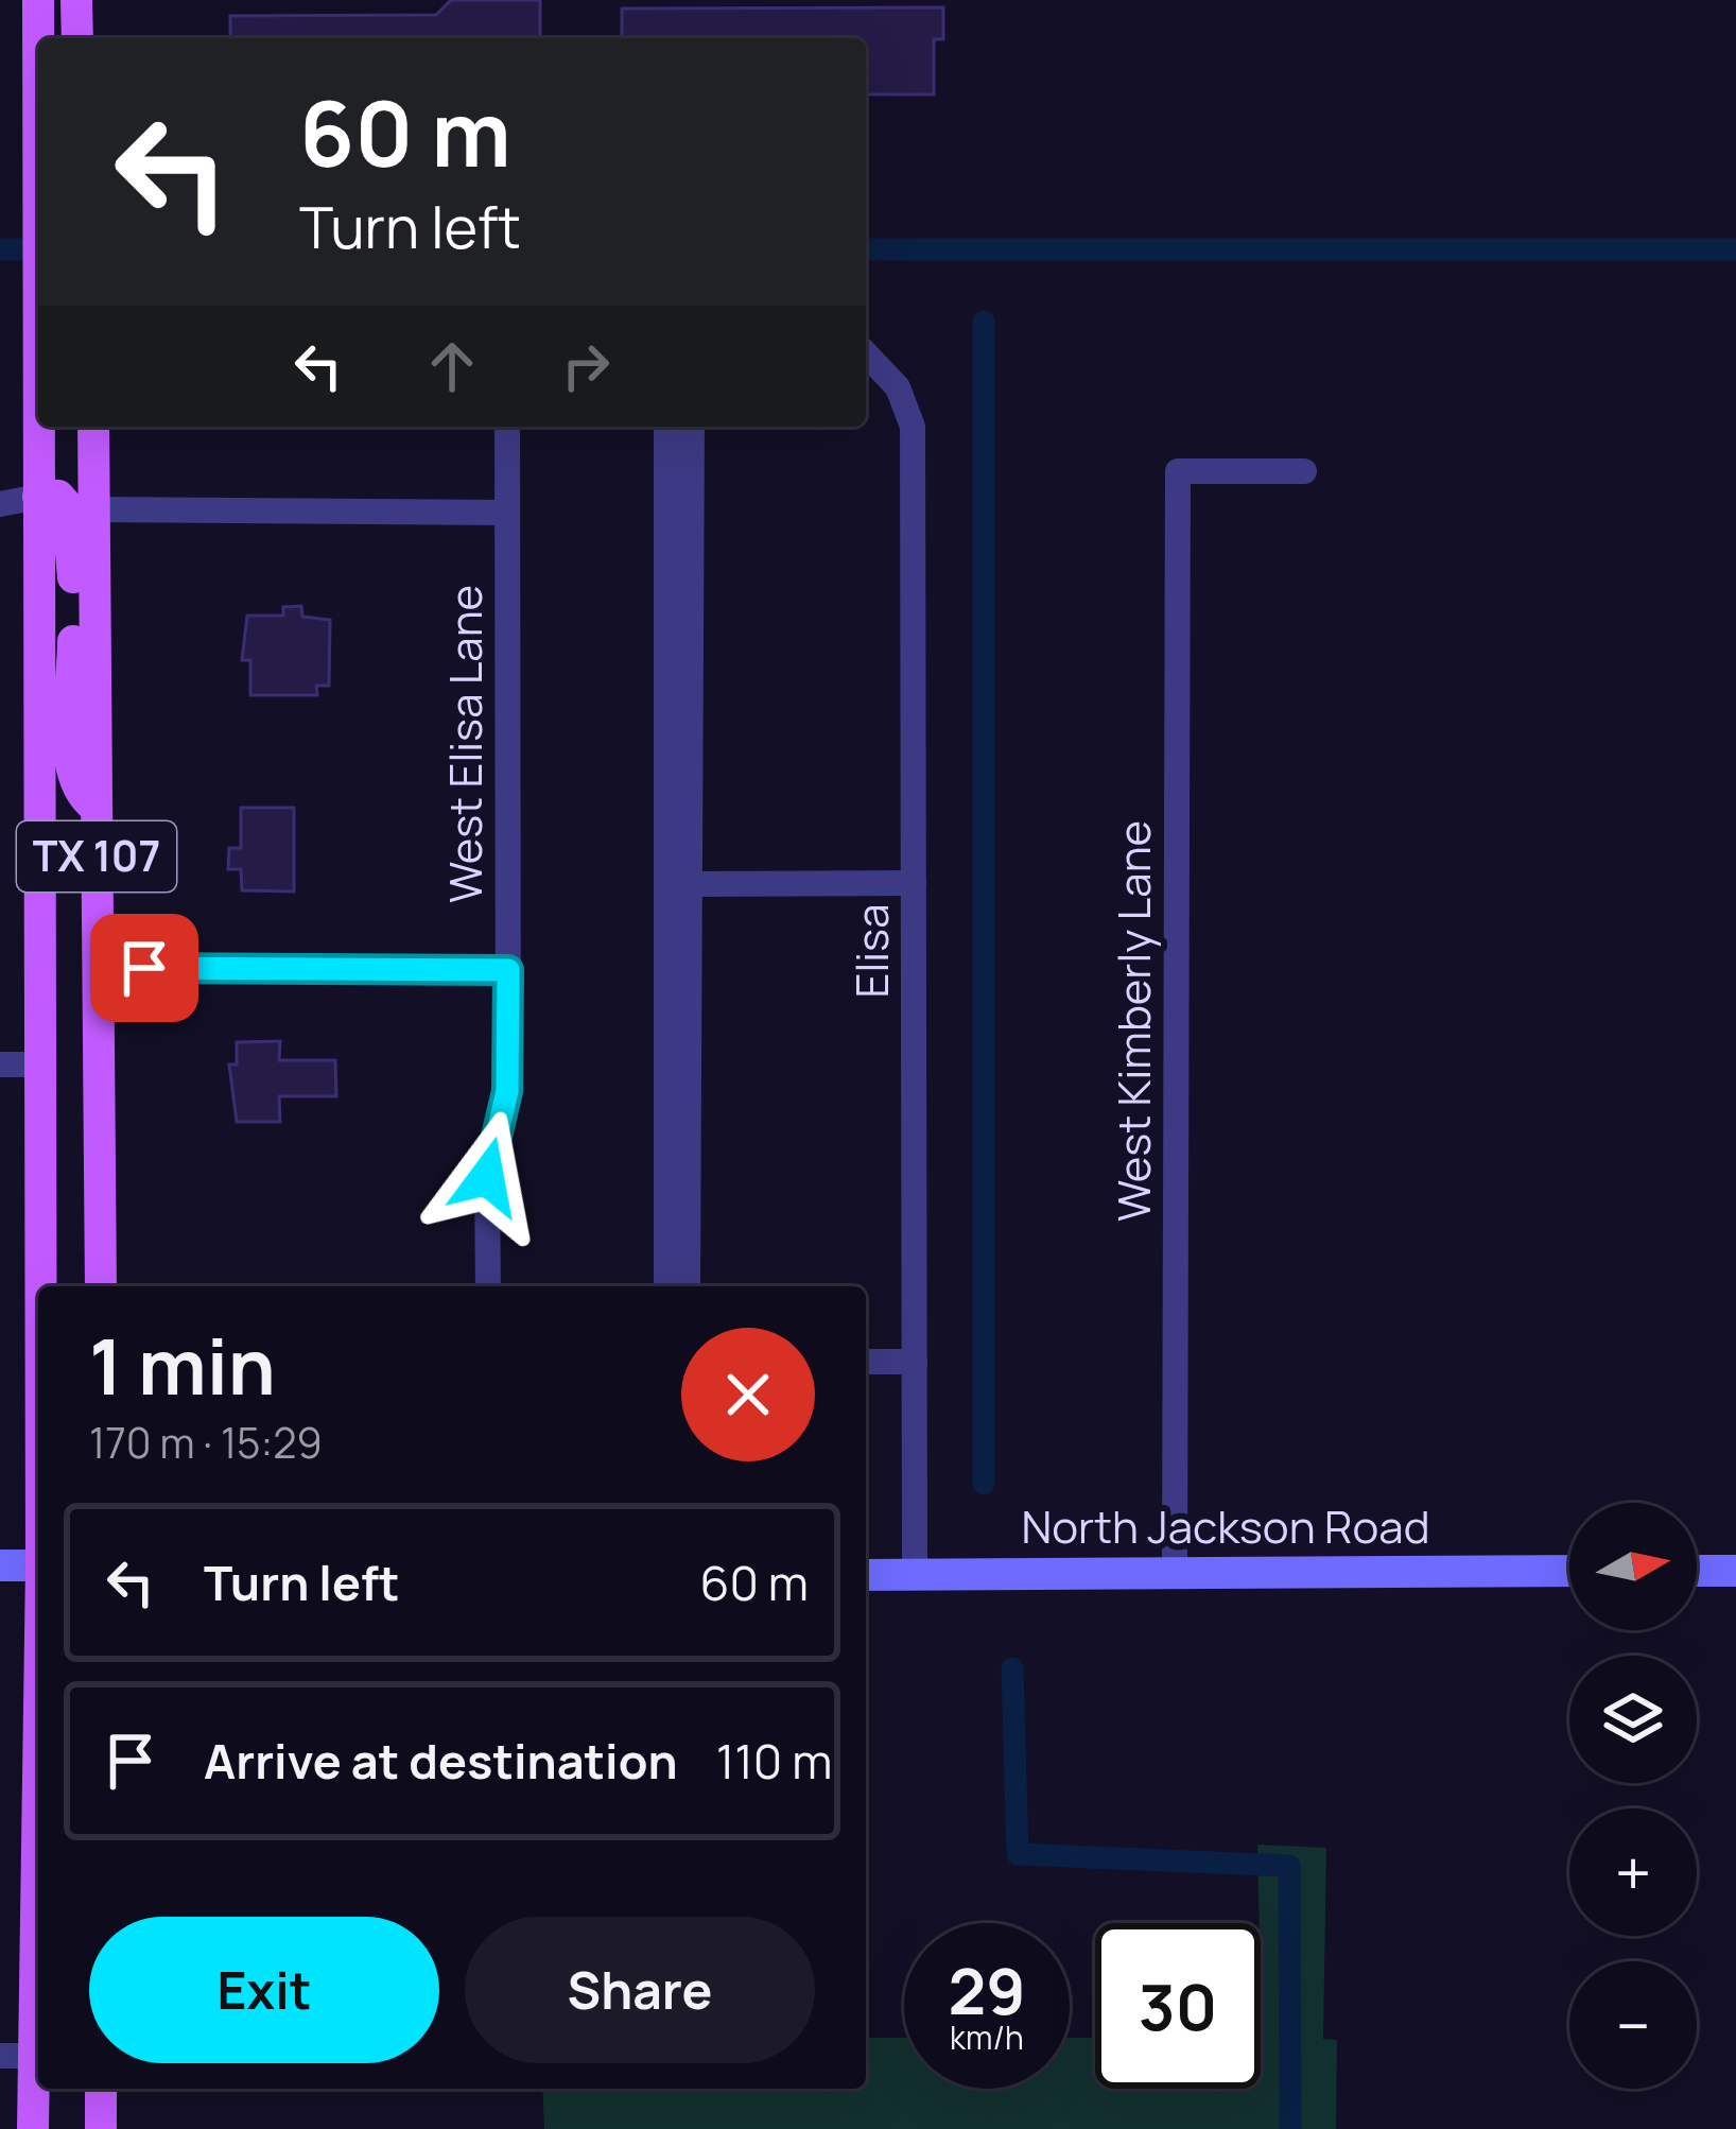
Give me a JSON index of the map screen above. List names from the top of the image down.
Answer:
{
  "streets": {
    "main road": ["TX 107", "North Jackson Road"],
    "street": ["West Elisa Lane", "Elisa", "West Kimberly Lane"]
  },
  "crossings": [
    ["Elisa", "North Jackson Road"],
    ["West Kimberly Lane", "North Jackson Road"]
  ],
  "north": "right",
  "page": {
    "turn": ["60 m", "Turn left"],
    "heading": ["1 min", "170 m · 15:29"],
    "map_buttons": ["+", "−"],
    "list": [
      {
        "name": "Turn left",
        "value": "60 m"
      },
      {
        "name": "Arrive at destination",
        "value": "110 m"
      }
    ],
    "buttons": ["Exit", "Share"],
    "speed": "29 km/h",
    "limit": "30"
  }
}
